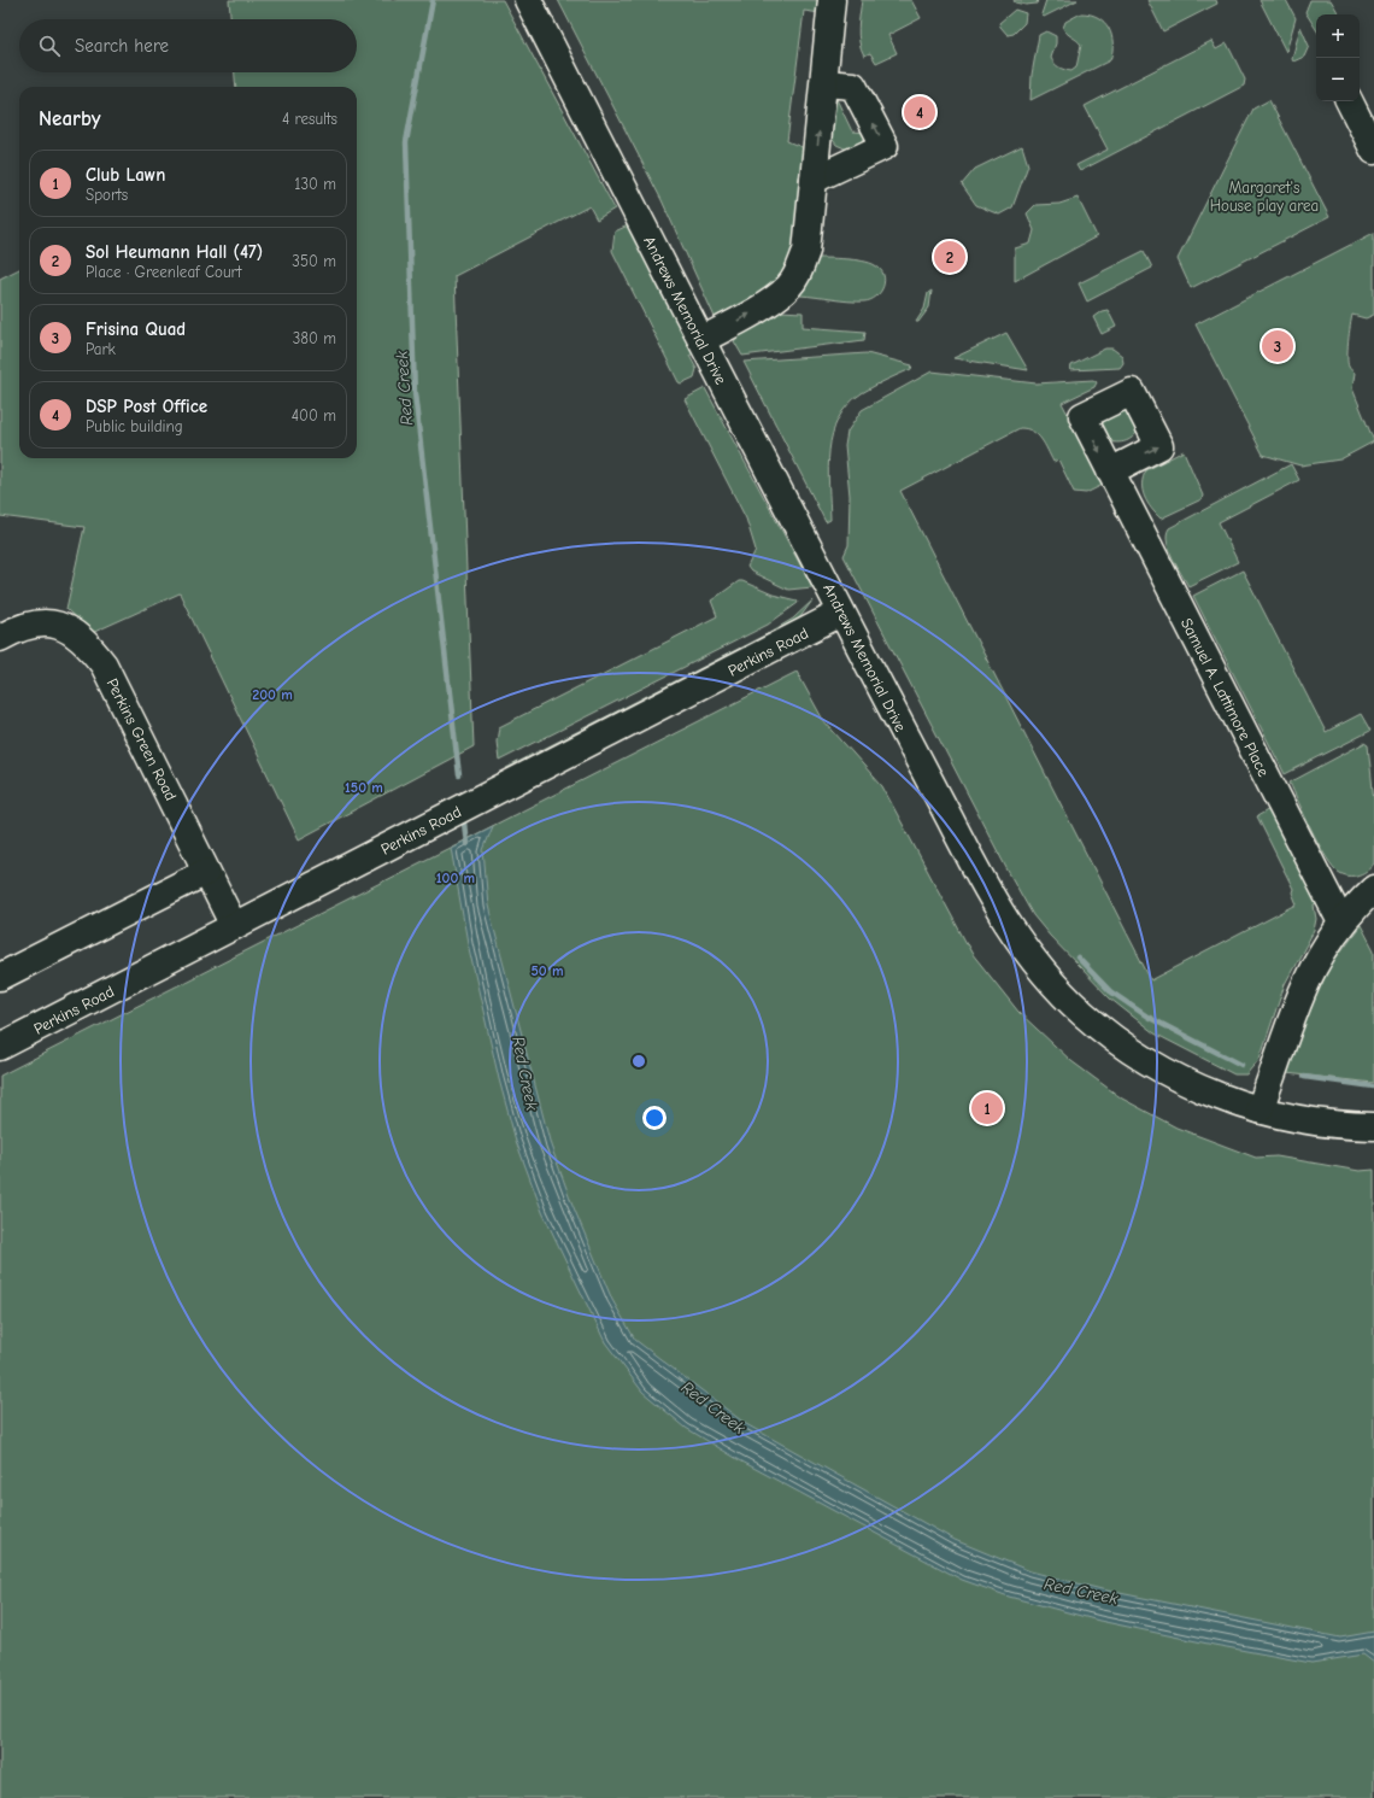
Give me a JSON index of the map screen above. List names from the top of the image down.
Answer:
{
  "streets": {
    "street": [
      "Andrews Memorial Drive",
      "Perkins Road",
      "Samuel A. Lattimore Place",
      "Perkins Green Road"
    ]
  },
  "crossings": [
    ["Andrews Memorial Drive", "Perkins Road"],
    ["Perkins Road", "Perkins Green Road"]
  ],
  "water": ["Red Creek"],
  "parks": ["Margaret's House play area"],
  "page": {
    "map_buttons": ["+", "−"],
    "search": "Search here",
    "heading": ["Nearby", "4 results"],
    "pins": [
      "4",
      "2",
      "3",
      "1"
    ],
    "list": [
      {
        "mark": "1",
        "name": "Club Lawn",
        "note": "Sports",
        "value": "130 m"
      },
      {
        "mark": "2",
        "name": "Sol Heumann Hall (47)",
        "note": "Place · Greenleaf Court",
        "value": "350 m"
      },
      {
        "mark": "3",
        "name": "Frisina Quad",
        "note": "Park",
        "value": "380 m"
      },
      {
        "mark": "4",
        "name": "DSP Post Office",
        "note": "Public building",
        "value": "400 m"
      }
    ]
  },
  "rings": [
    "200 m",
    "150 m",
    "100 m",
    "50 m"
  ]
}
